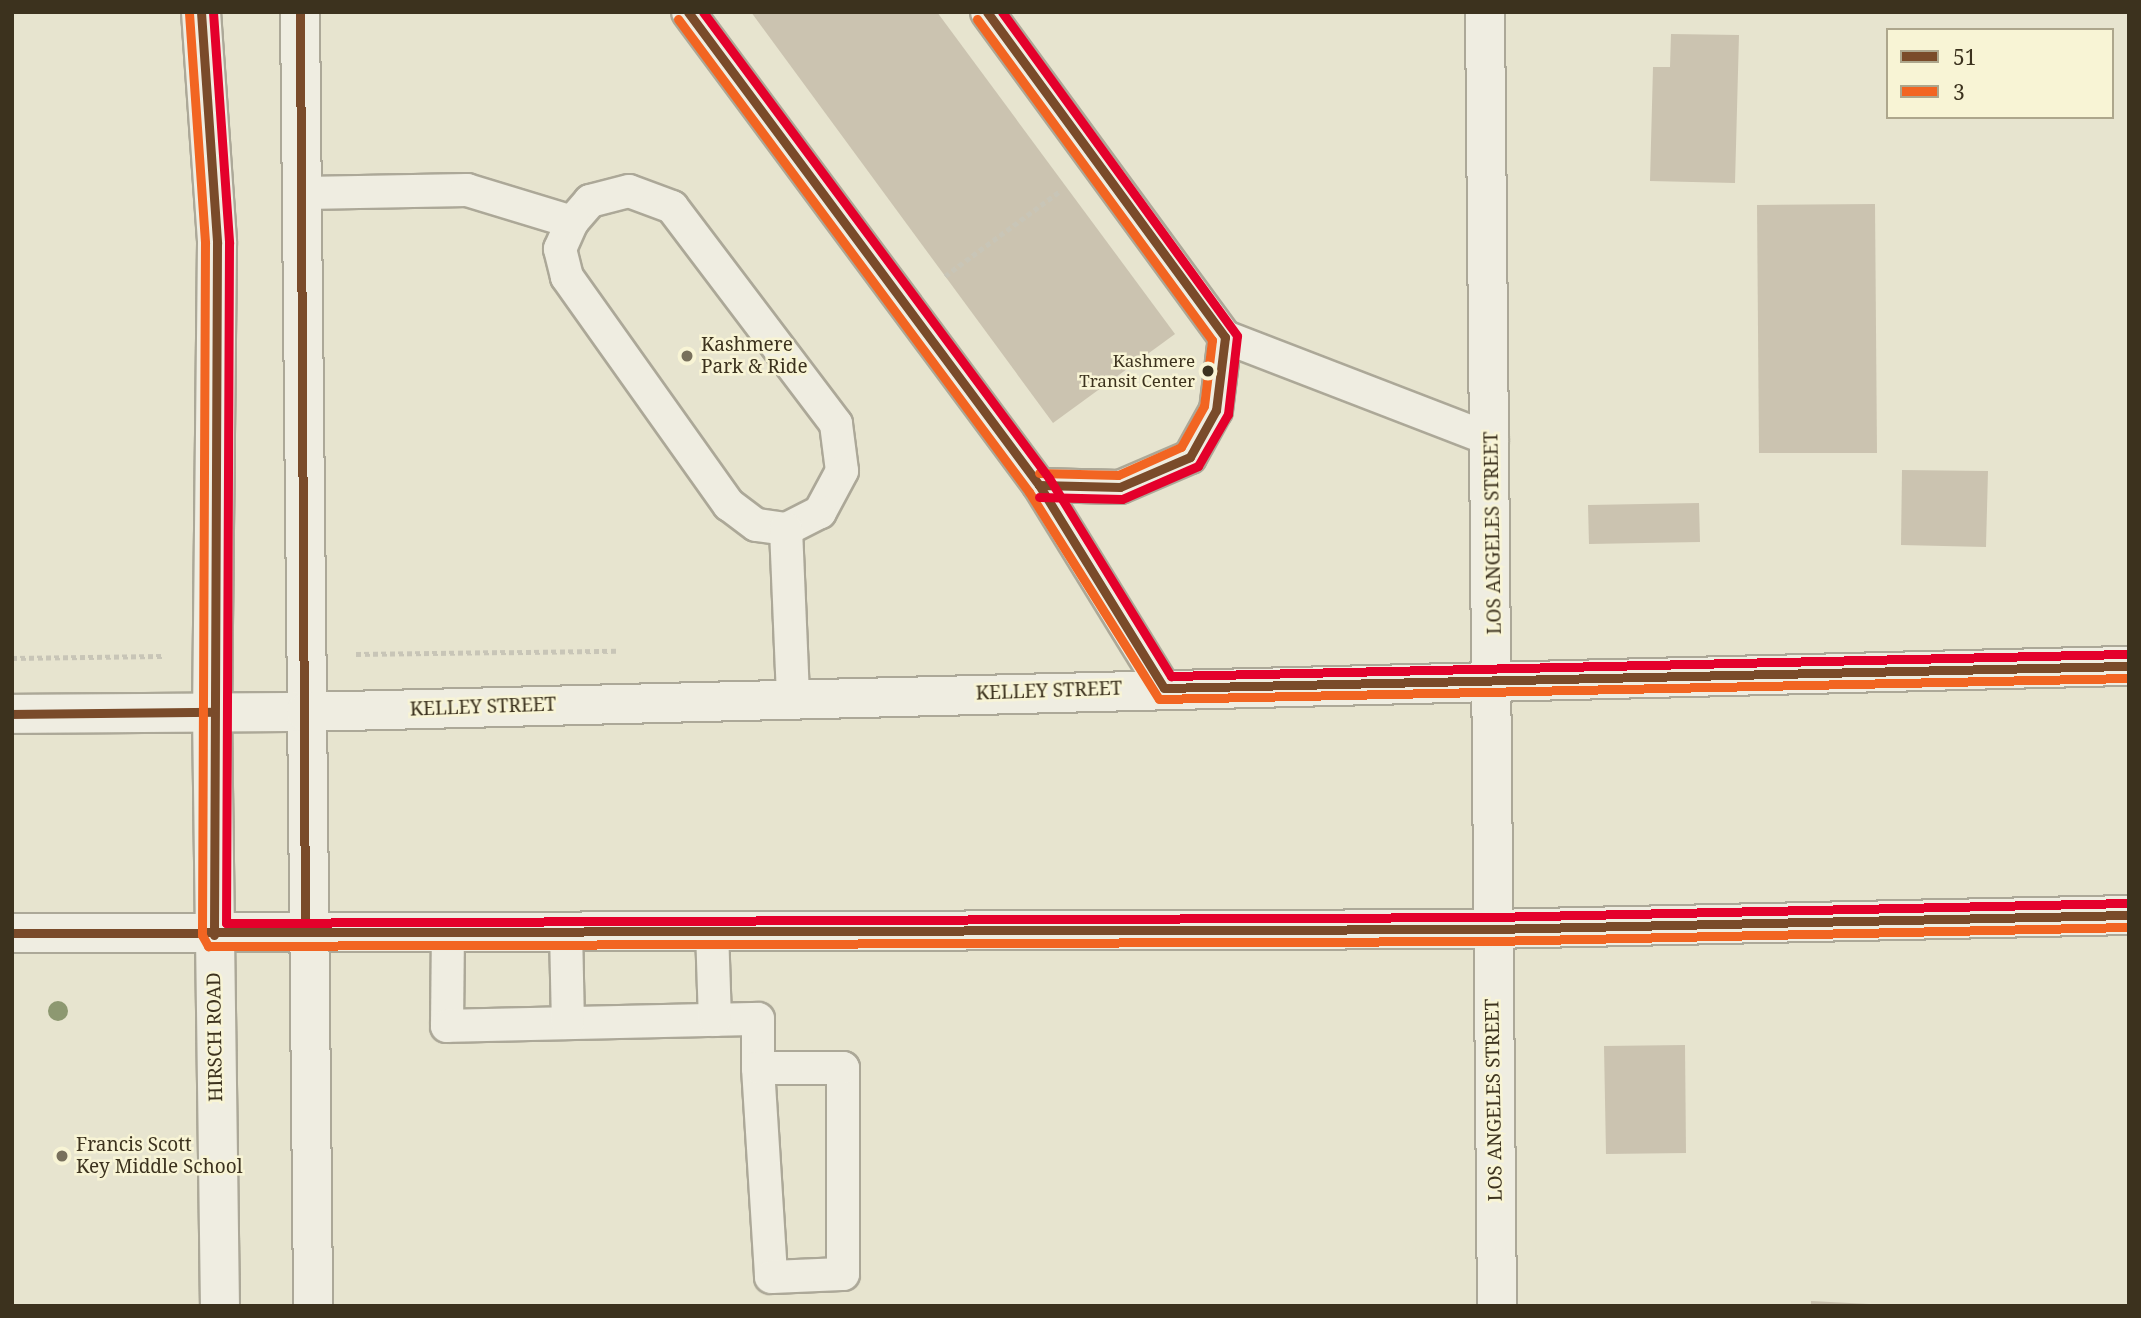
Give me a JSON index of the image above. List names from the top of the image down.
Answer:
{
  "streets": {
    "main road": ["LOS ANGELES STREET", "KELLEY STREET", "HIRSCH ROAD"]
  },
  "crossings": [
    ["LOS ANGELES STREET", "KELLEY STREET"],
    ["KELLEY STREET", "HIRSCH ROAD"]
  ],
  "places": ["Kashmere Park & Ride", "Kashmere Transit Center", "Francis Scott Key Middle School"],
  "lines": ["transit line 51", "transit line 3"],
  "legend": ["51", "3"]
}
